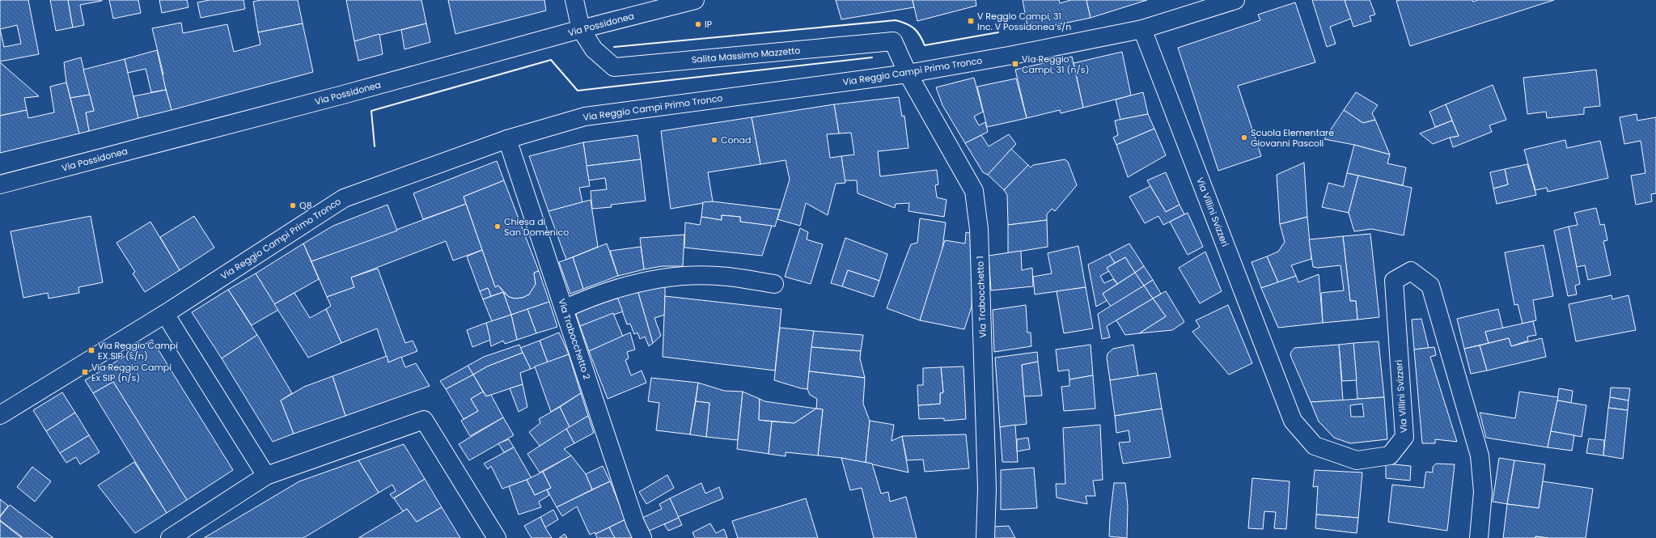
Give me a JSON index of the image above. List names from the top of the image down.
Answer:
{
  "streets": {
    "street": [
      "Via Possidonea",
      "Salita Massimo Mazzetto",
      "Via Reggio Campi Primo Tronco",
      "Via Villini Svizzeri",
      "Via Trabocchetto 1",
      "Via Trabocchetto 2"
    ]
  },
  "crossings": [
    ["Via Possidonea", "Salita Massimo Mazzetto"],
    ["Salita Massimo Mazzetto", "Via Reggio Campi Primo Tronco"],
    ["Salita Massimo Mazzetto", "Via Trabocchetto 1"],
    ["Via Reggio Campi Primo Tronco", "Via Villini Svizzeri"],
    ["Via Reggio Campi Primo Tronco", "Via Trabocchetto 1"],
    ["Via Reggio Campi Primo Tronco", "Via Trabocchetto 2"]
  ],
  "places": {
    "transit": [
      "V Reggio Campi, 31 Inc. V Possidonea s/n",
      "Via Reggio Campi, 31 (n/s)",
      "Via Reggio Campi EX SIP (s/n)",
      "Via Reggio Campi Ex SIP (n/s)"
    ],
    "other": [
      "IP",
      "Scuola Elementare Giovanni Pascoli",
      "Conad",
      "Q8",
      "Chiesa di San Domenico"
    ]
  }
}
